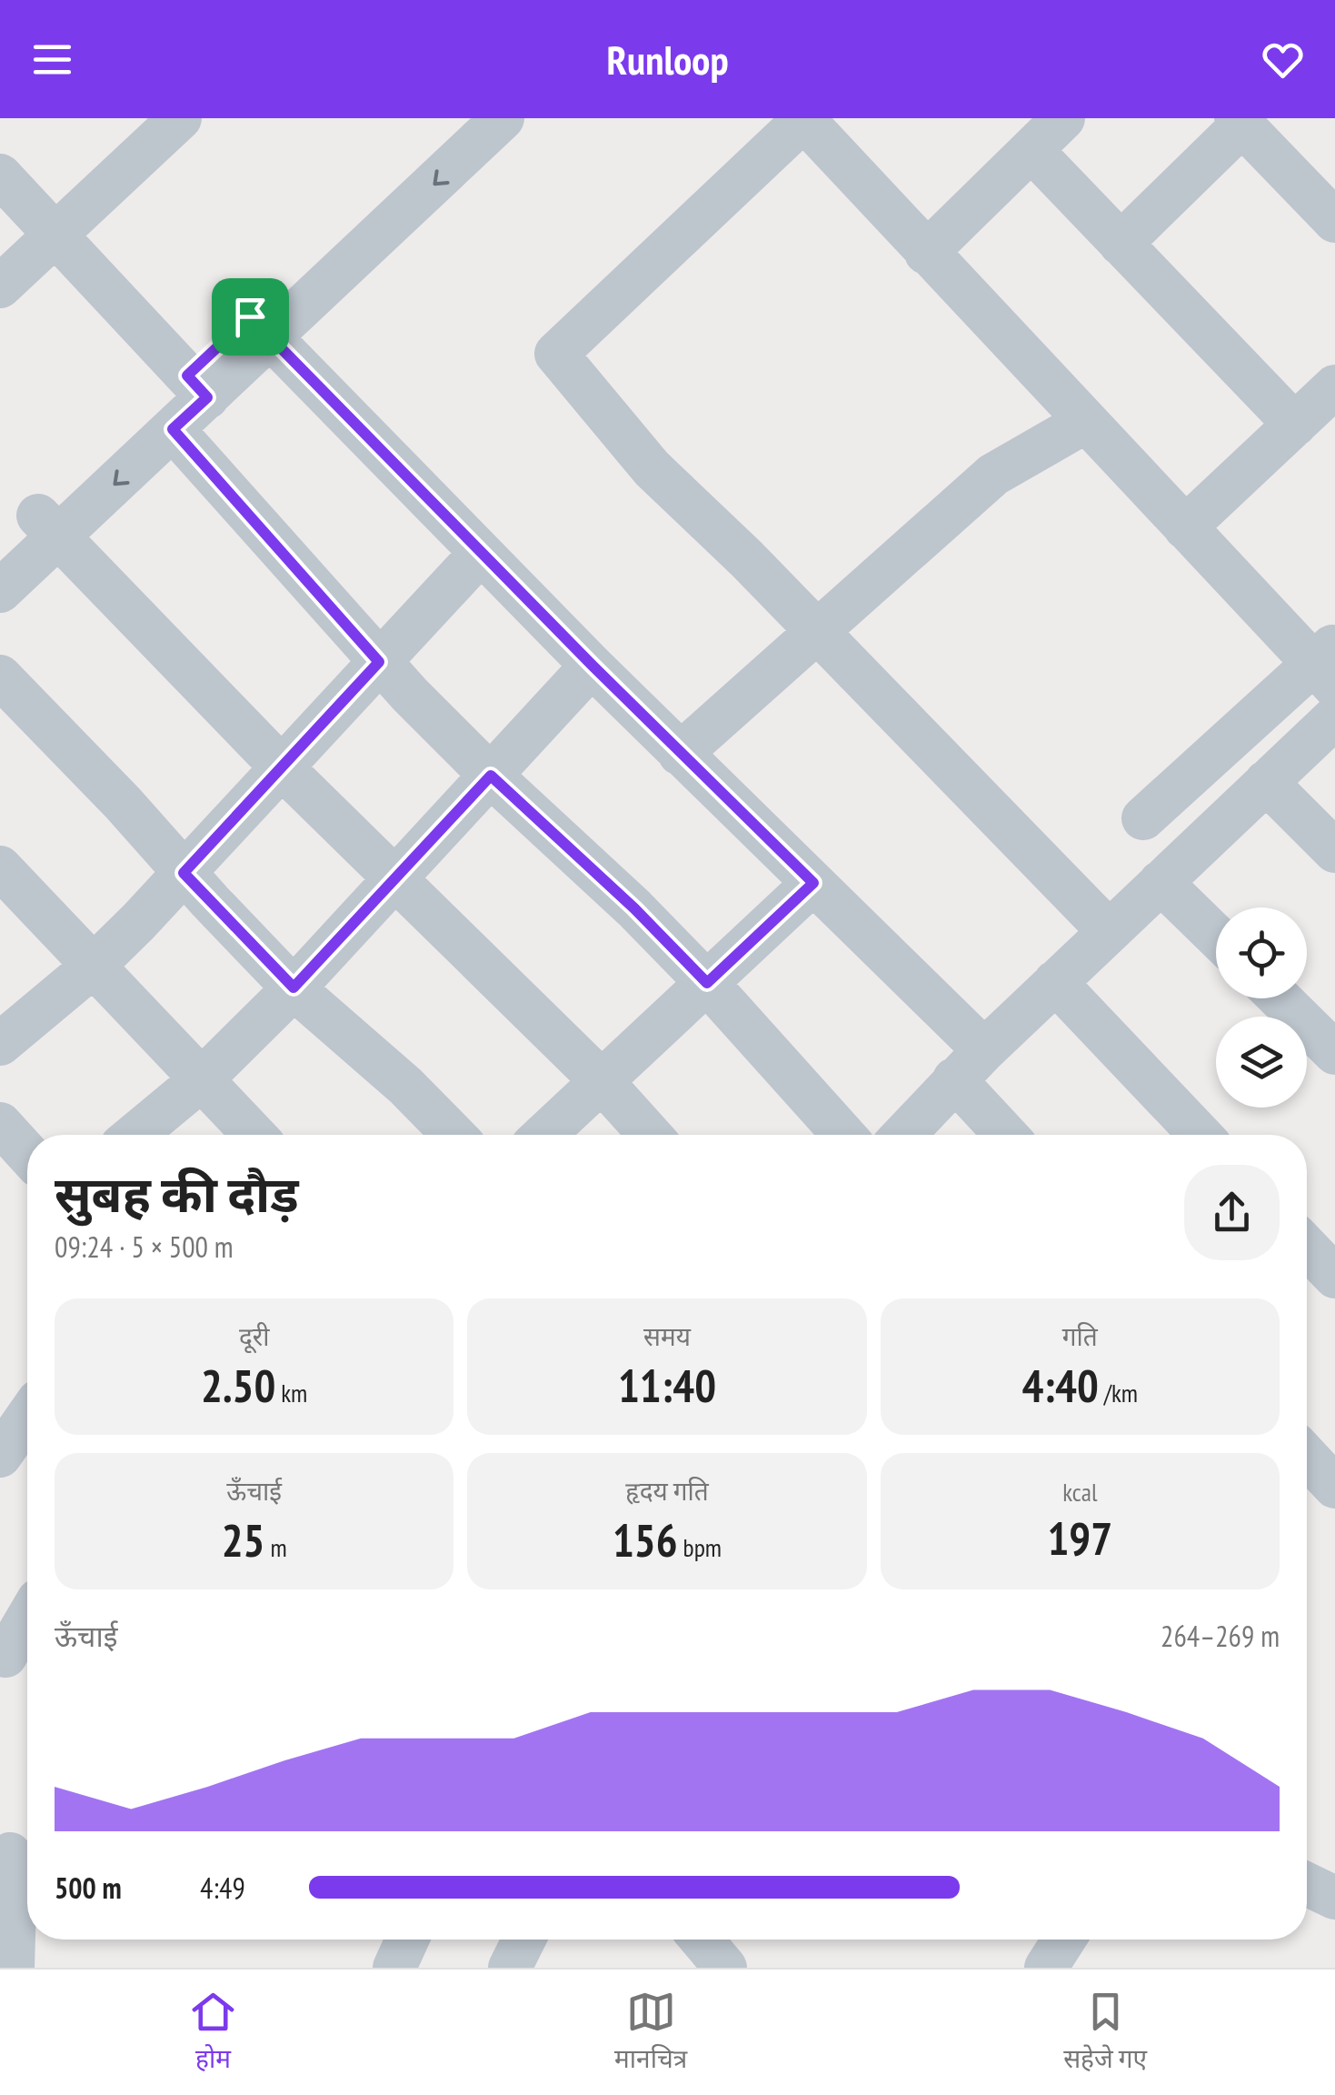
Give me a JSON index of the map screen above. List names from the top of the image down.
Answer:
{
  "page": {
    "header": "Runloop",
    "heading": ["सुबह की दौड़", "09:24 · 5 × 500 m"],
    "stats": [
      ["दूरी", "2.50 km"],
      ["समय", "11:40"],
      ["गति", "4:40 /km"],
      ["ऊँचाई", "25 m"],
      ["हृदय गति", "156 bpm"],
      ["kcal", "197"]
    ],
    "chart": ["ऊँचाई", "264–269 m"],
    "list": [
      {
        "name": "500 m",
        "note": "4:49"
      }
    ],
    "tabs": ["होम", "मानचित्र", "सहेजे गए"]
  }
}
